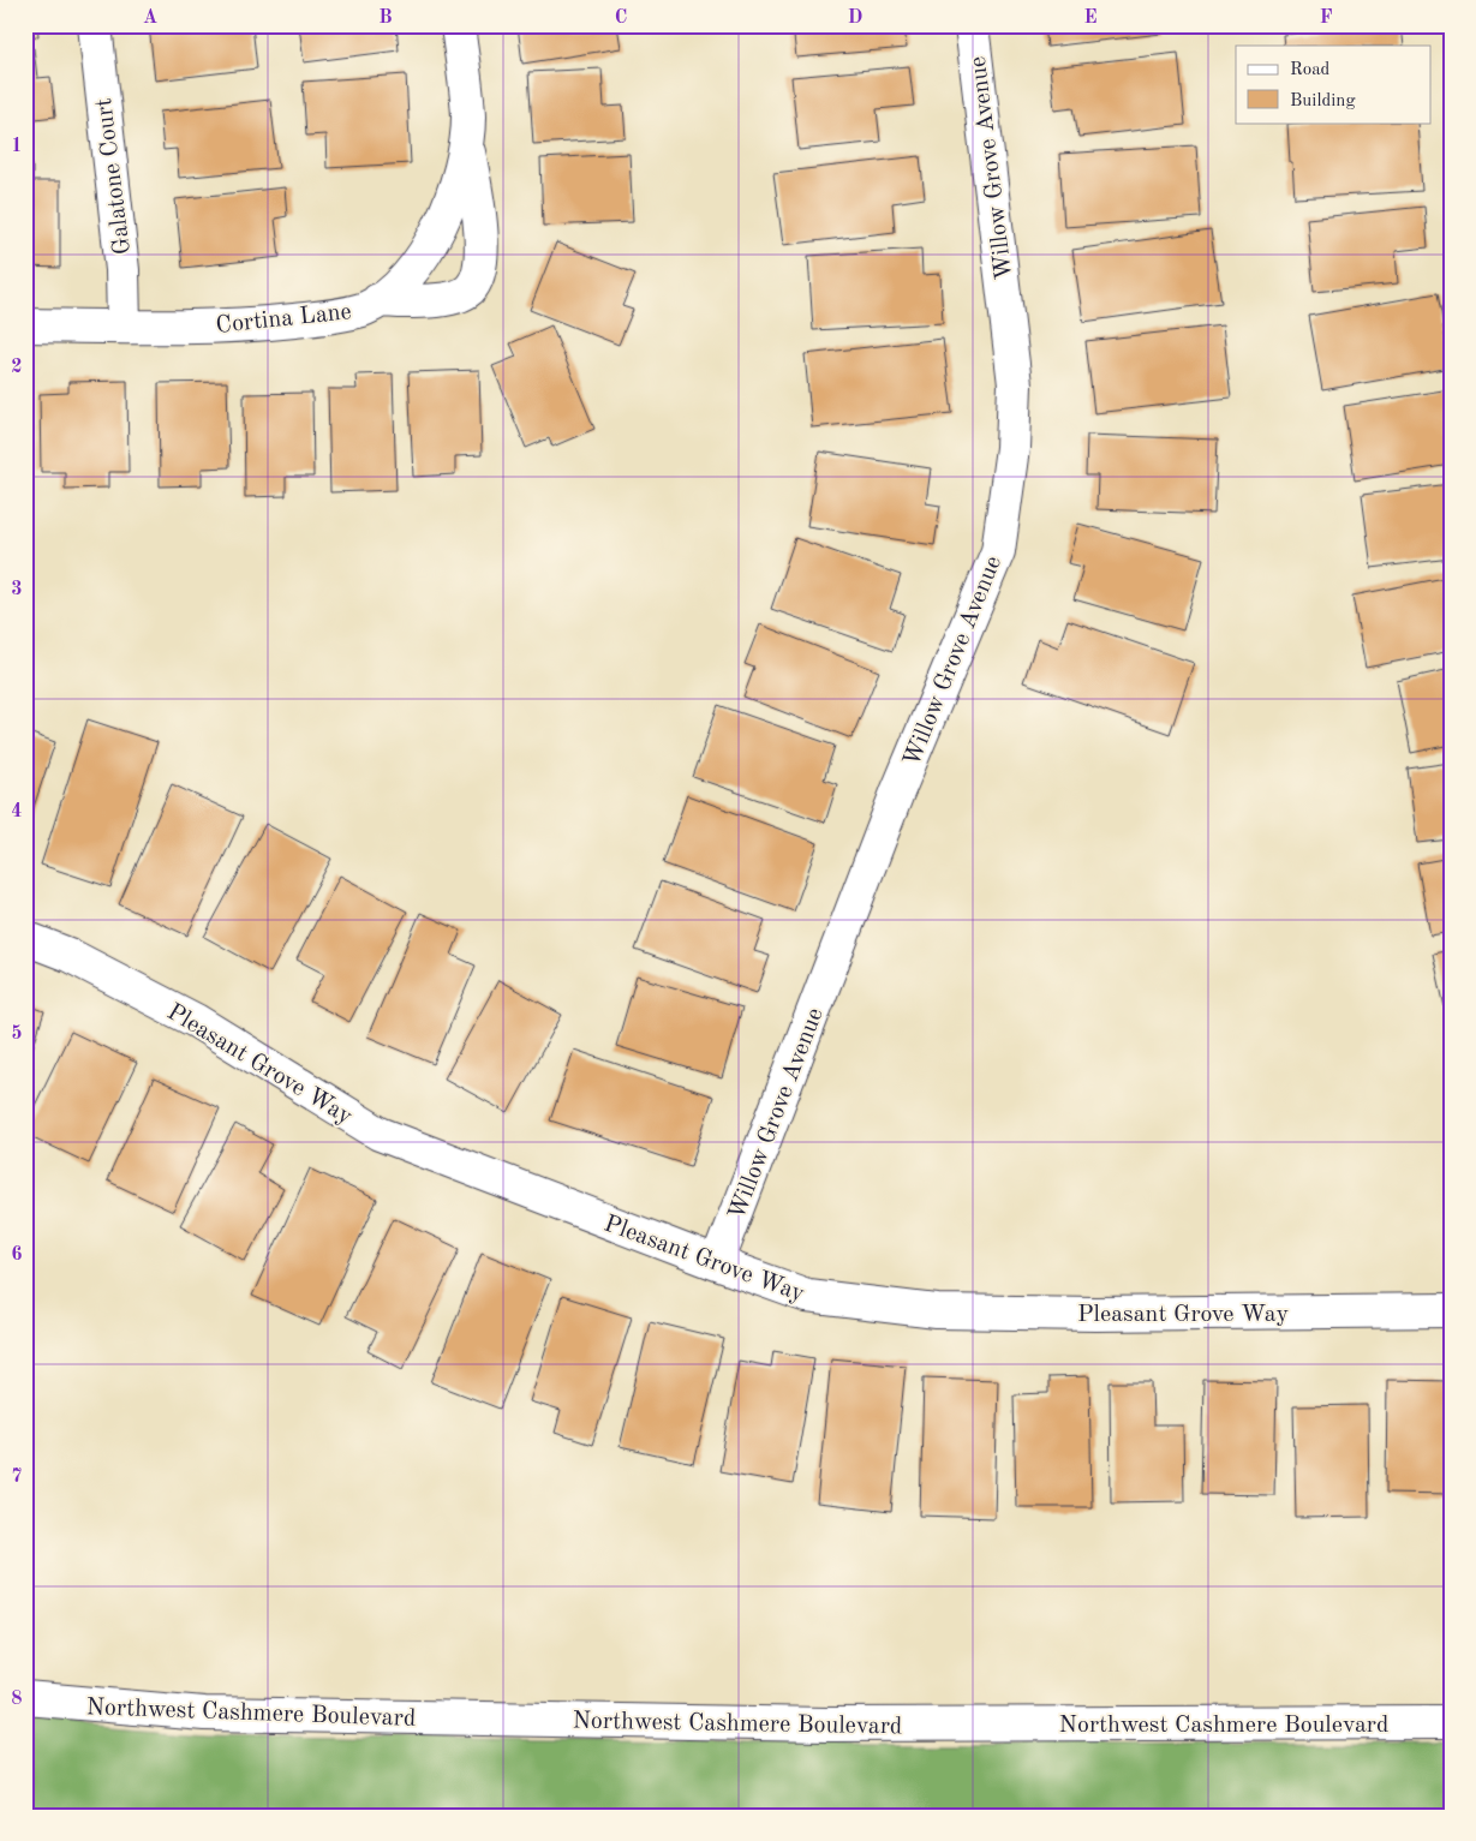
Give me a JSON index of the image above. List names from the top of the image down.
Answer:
{
  "streets": {
    "street": [
      "Willow Grove Avenue",
      "Galatone Court",
      "Cortina Lane",
      "Pleasant Grove Way",
      "Northwest Cashmere Boulevard"
    ]
  },
  "crossings": [
    ["Willow Grove Avenue", "Pleasant Grove Way"],
    ["Galatone Court", "Cortina Lane"]
  ],
  "legend": ["Road", "Building"],
  "grid": {
    "columns": [
      "A",
      "B",
      "C",
      "D",
      "E",
      "F"
    ],
    "rows": [
      "1",
      "2",
      "3",
      "4",
      "5",
      "6",
      "7",
      "8"
    ]
  }
}
